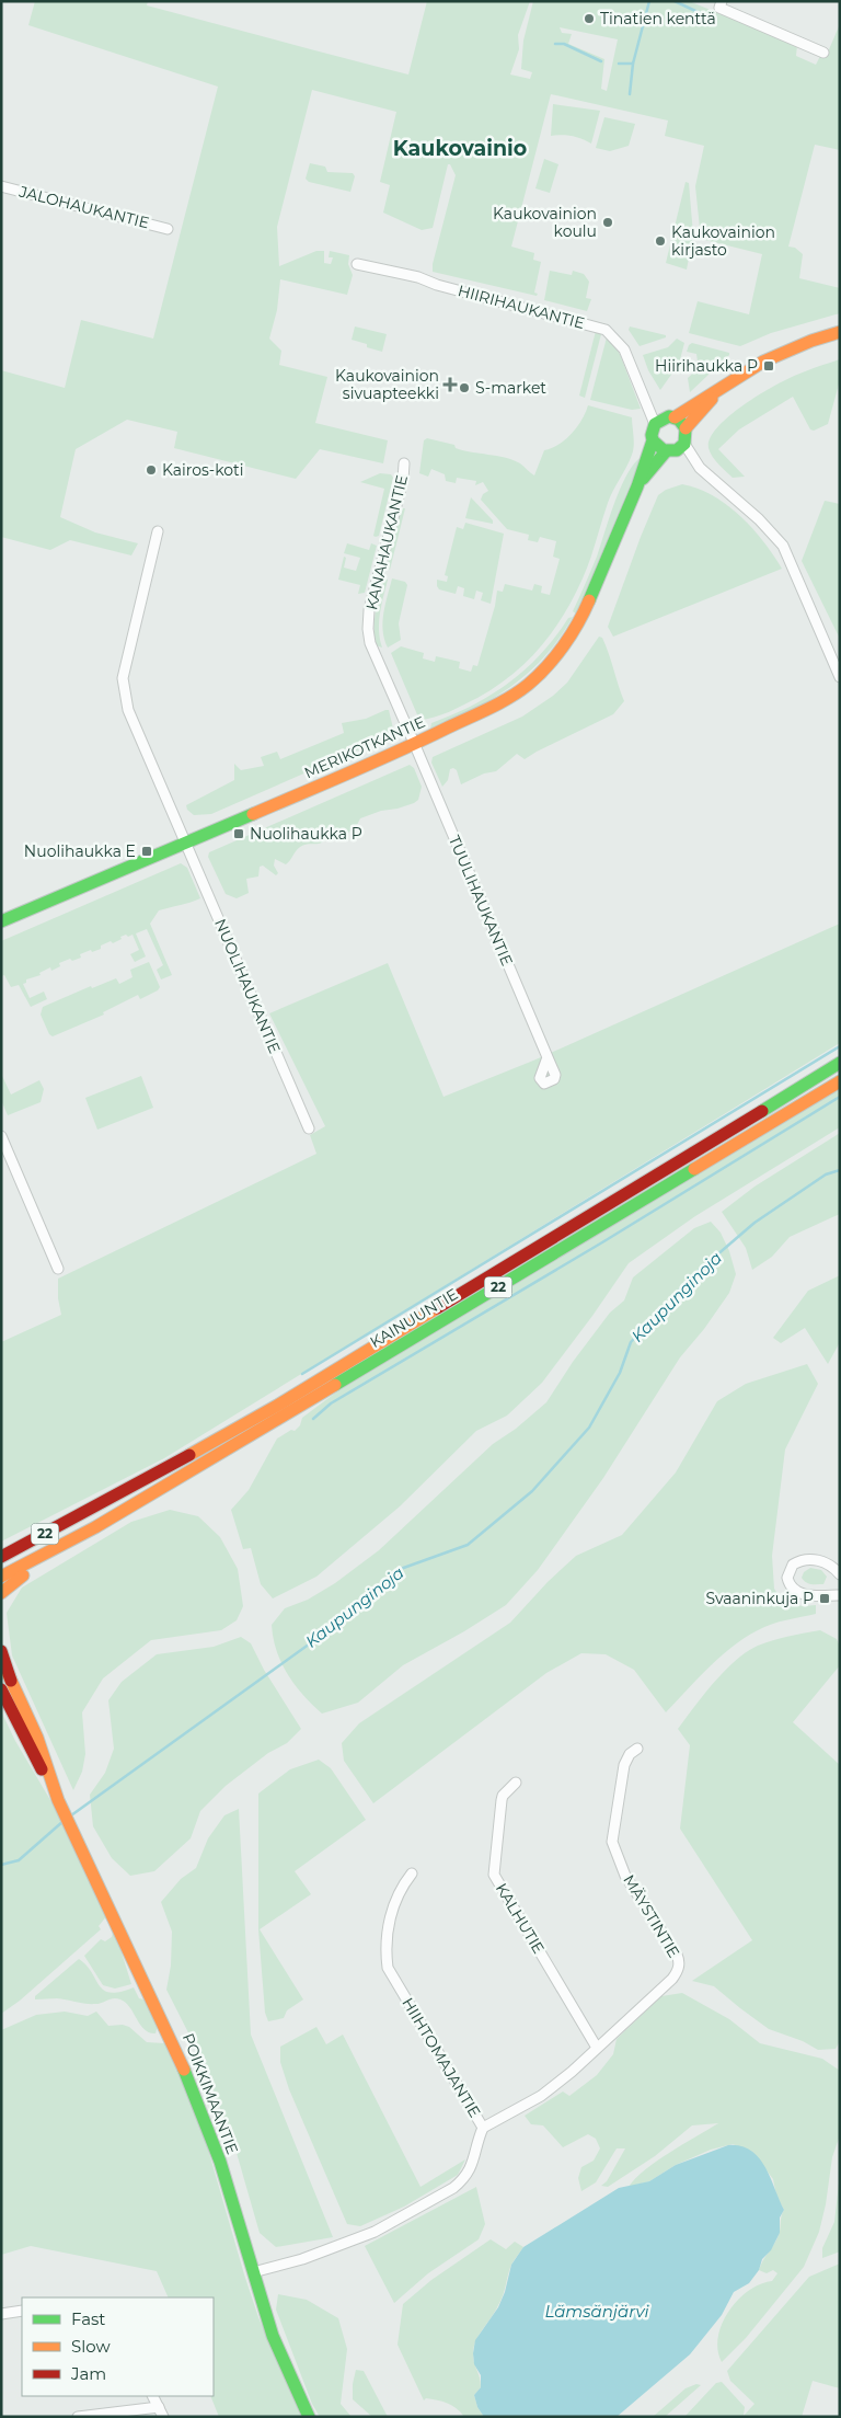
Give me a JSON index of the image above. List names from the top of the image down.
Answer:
{
  "streets": {
    "main road": [
      "MERIKOTKANTIE",
      "22",
      "KAINUUNTIE",
      "POIKKIMAANTIE"
    ],
    "street": [
      "JALOHAUKANTIE",
      "HIIRIHAUKANTIE",
      "KANAHAUKANTIE",
      "TUULIHAUKANTIE",
      "NUOLIHAUKANTIE",
      "MÄYSTINTIE",
      "KALHUTIE",
      "HIIHTOMAJANTIE"
    ]
  },
  "crossings": [
    ["HIIRIHAUKANTIE", "MERIKOTKANTIE"],
    ["KANAHAUKANTIE", "MERIKOTKANTIE"],
    ["KANAHAUKANTIE", "TUULIHAUKANTIE"],
    ["MERIKOTKANTIE", "TUULIHAUKANTIE"],
    ["MERIKOTKANTIE", "NUOLIHAUKANTIE"],
    ["MÄYSTINTIE", "KALHUTIE"],
    ["MÄYSTINTIE", "HIIHTOMAJANTIE"],
    ["HIIHTOMAJANTIE", "POIKKIMAANTIE"]
  ],
  "districts": ["Kaukovainio"],
  "water": ["Kaupunginoja", "Lämsänjärvi"],
  "places": {
    "other": [
      "Tinatien kenttä",
      "Kaukovainion koulu",
      "Kaukovainion kirjasto",
      "S-market",
      "Kairos-koti"
    ],
    "transit": [
      "Hiirihaukka P",
      "Nuolihaukka P",
      "Nuolihaukka E",
      "Svaaninkuja P"
    ],
    "health": ["Kaukovainion sivuapteekki"]
  },
  "legend": ["Fast", "Slow", "Jam"]
}
